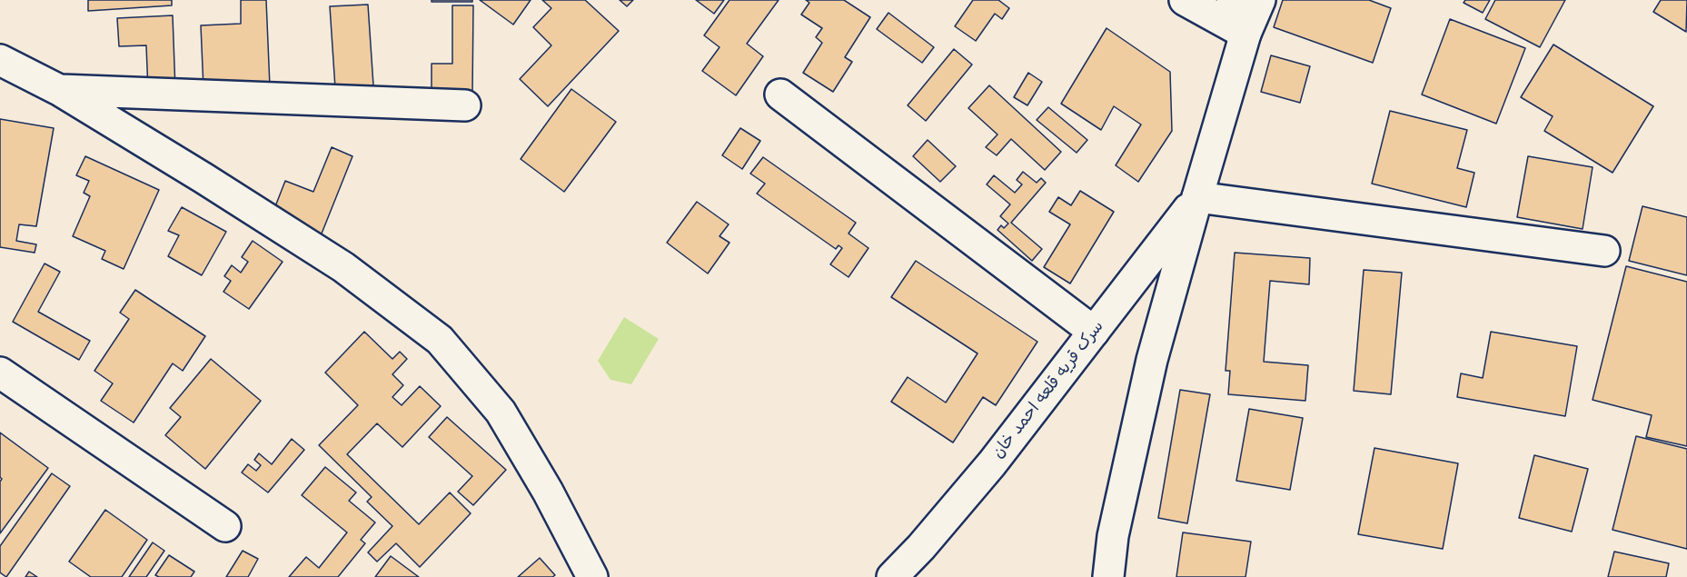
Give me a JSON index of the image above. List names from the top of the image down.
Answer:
{
  "streets": {
    "street": ["سرک قریه قلعه احمد خان"]
  }
}
